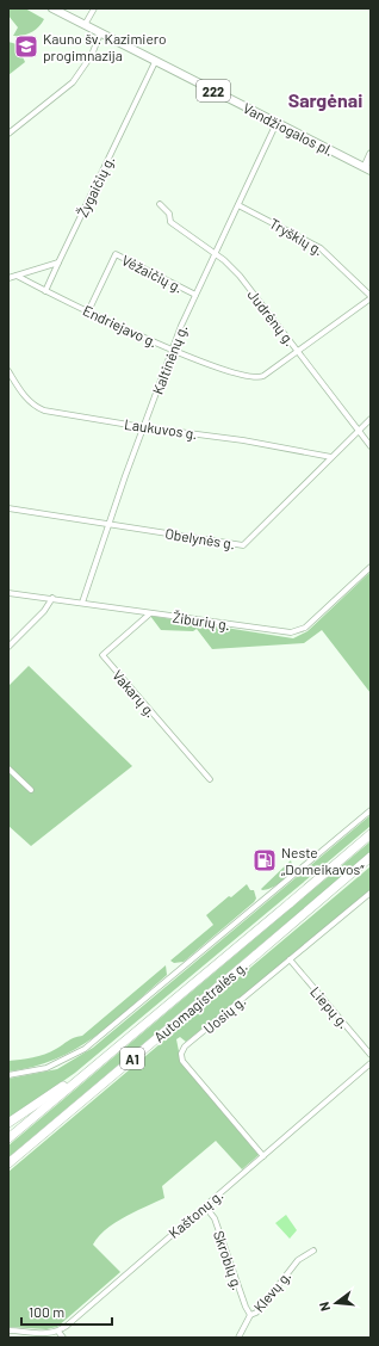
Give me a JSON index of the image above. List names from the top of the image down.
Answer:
{
  "streets": {
    "highway": ["Automagistralės g.", "A1"],
    "main road": ["222", "Vandžiogalos pl."],
    "street": [
      "Žygaičių g.",
      "Tryškių g.",
      "Vėžaičių g.",
      "Judrėnų g.",
      "Endriejavo g.",
      "Kaltinėnų g.",
      "Laukuvos g.",
      "Obelynės g.",
      "Žiburių g.",
      "Vakarų g.",
      "Liepų g.",
      "Uosių g.",
      "Kaštonų g.",
      "Skroblų g.",
      "Klevų g."
    ]
  },
  "crossings": [
    ["Vandžiogalos pl.", "Žygaičių g."],
    ["Vandžiogalos pl.", "Kaltinėnų g."],
    ["Žygaičių g.", "Endriejavo g."],
    ["Tryškių g.", "Endriejavo g."],
    ["Tryškių g.", "Kaltinėnų g."],
    ["Vėžaičių g.", "Endriejavo g."],
    ["Vėžaičių g.", "Kaltinėnų g."],
    ["Judrėnų g.", "Endriejavo g."],
    ["Judrėnų g.", "Kaltinėnų g."],
    ["Judrėnų g.", "Obelynės g."],
    ["Endriejavo g.", "Kaltinėnų g."],
    ["Kaltinėnų g.", "Laukuvos g."],
    ["Kaltinėnų g.", "Obelynės g."],
    ["Kaltinėnų g.", "Žiburių g."],
    ["Laukuvos g.", "Obelynės g."],
    ["Žiburių g.", "Vakarų g."],
    ["Liepų g.", "Uosių g."],
    ["Uosių g.", "Kaštonų g."],
    ["Kaštonų g.", "Skroblų g."],
    ["Skroblų g.", "Klevų g."]
  ],
  "districts": ["Sargėnai"],
  "places": {
    "school or university": ["Kauno šv. Kazimiero progimnazija"],
    "fuel station": ["Neste „Domeikavos“"]
  },
  "scale_bar": "100 m",
  "north": "left"
}
